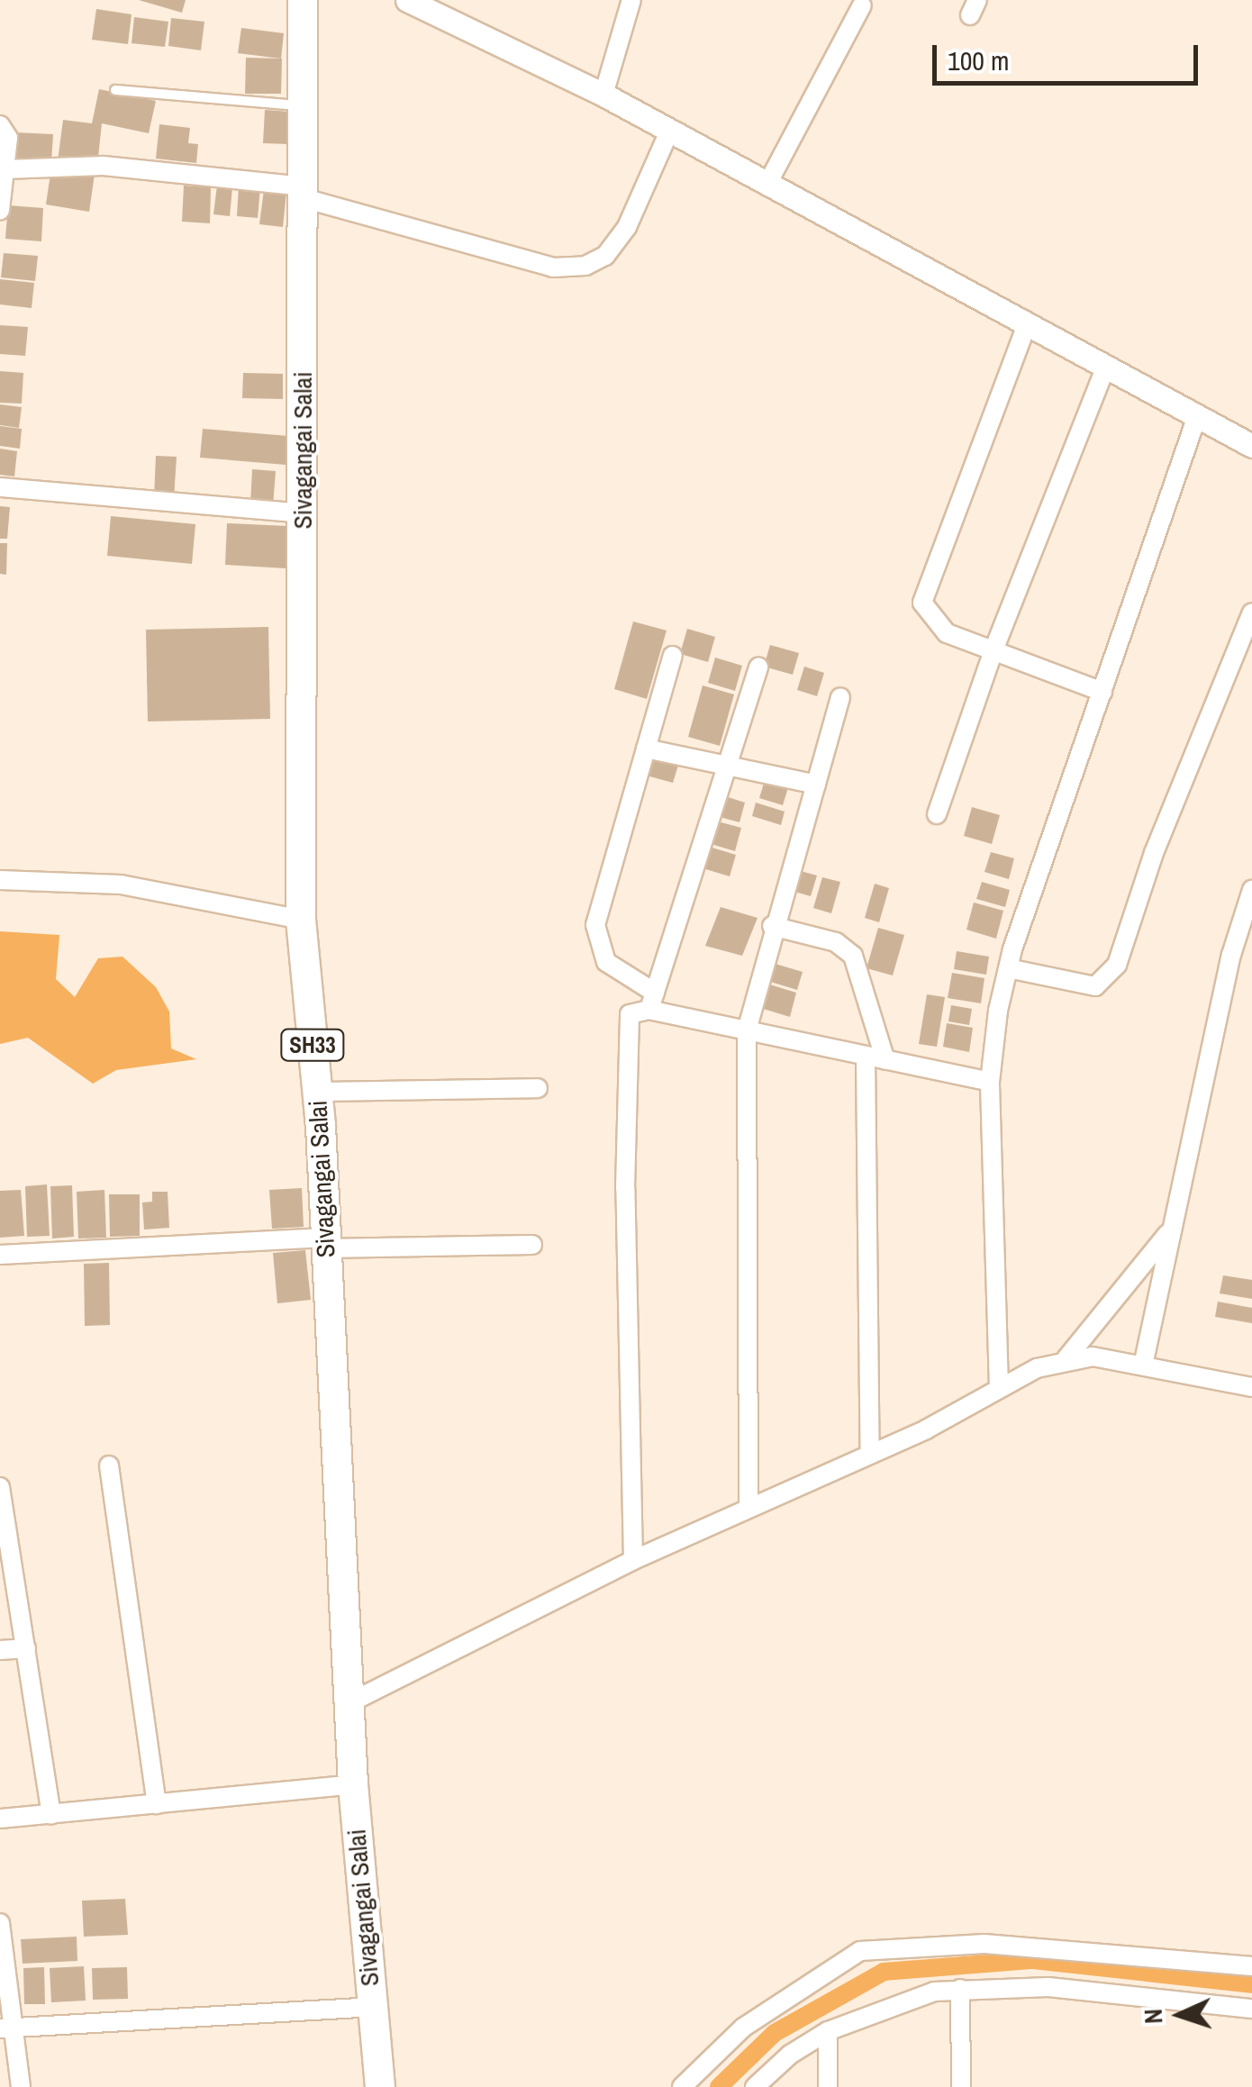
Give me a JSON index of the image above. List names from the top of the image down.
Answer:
{
  "streets": {
    "main road": ["Sivagangai Salai", "SH33"]
  },
  "scale_bar": "100 m",
  "north": "left"
}
